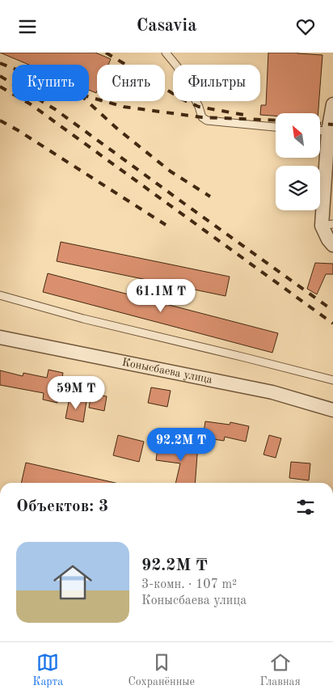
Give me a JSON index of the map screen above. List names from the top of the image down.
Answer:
{
  "streets": {
    "street": ["Конысбаева улица"]
  },
  "north": "top left",
  "page": {
    "header": "Casavia",
    "chip": ["Купить", "Снять", "Фильтры"],
    "price": ["61.1M ₸", "59M ₸", "92.2M ₸"],
    "heading": "Объектов: 3",
    "list": [
      {
        "name": "92.2M ₸",
        "note": "3-комн. · 107 m² · Конысбаева улица"
      }
    ],
    "tabs": ["Карта", "Сохранённые", "Главная"]
  }
}
